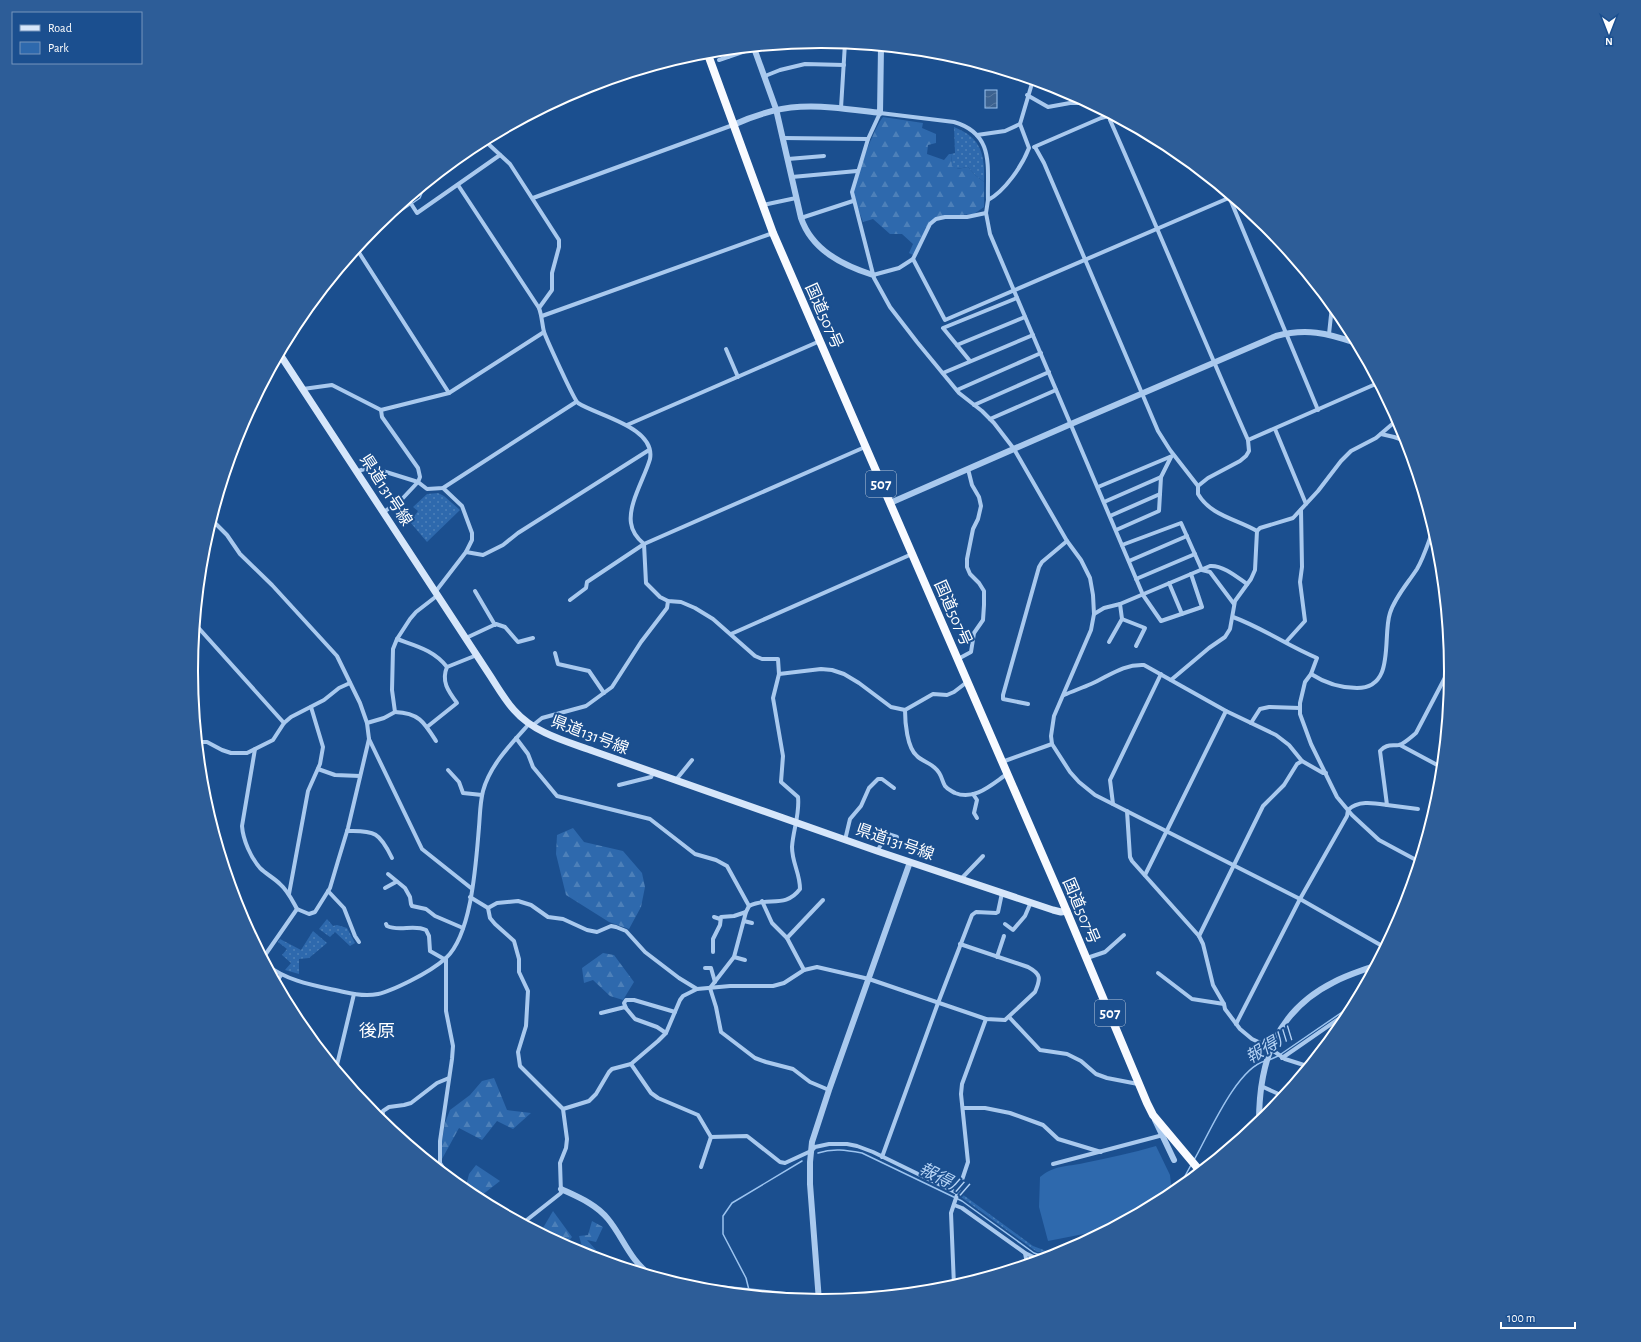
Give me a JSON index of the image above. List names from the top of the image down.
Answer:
{
  "streets": {
    "highway": ["国道507号", "507"],
    "main road": ["県道131号線"]
  },
  "crossings": [
    ["国道507号", "県道131号線"]
  ],
  "districts": ["後原"],
  "water": ["報得川"],
  "legend": ["Road", "Park"],
  "scale_bar": "100 m",
  "north": "bottom"
}
